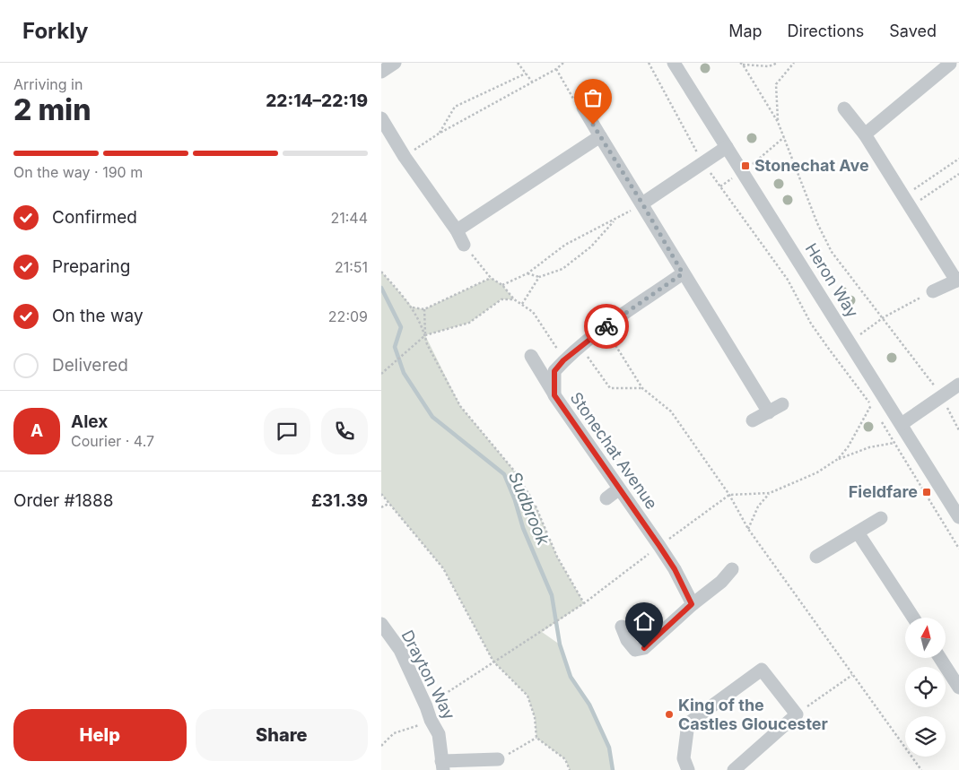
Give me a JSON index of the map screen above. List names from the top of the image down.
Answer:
{
  "streets": {
    "street": ["Heron Way", "Stonechat Avenue", "Drayton Way"]
  },
  "water": ["Sudbrook"],
  "places": {
    "transit": ["Stonechat Ave", "Fieldfare"],
    "other": ["King of the Castles Gloucester"]
  },
  "north": "top",
  "page": {
    "header": "Forkly",
    "nav": ["Map", "Directions", "Saved"],
    "heading": ["2 min", "Arriving in", "22:14–22:19"],
    "panel": [
      "Alex",
      "Courier · 4.7",
      "Order #1888",
      "£31.39"
    ],
    "bar": "On the way · 190 m",
    "list": [
      ["Confirmed", "21:44"],
      ["Preparing", "21:51"],
      ["On the way", "22:09"],
      "Delivered"
    ],
    "round": "A",
    "buttons": ["Help", "Share"]
  }
}
